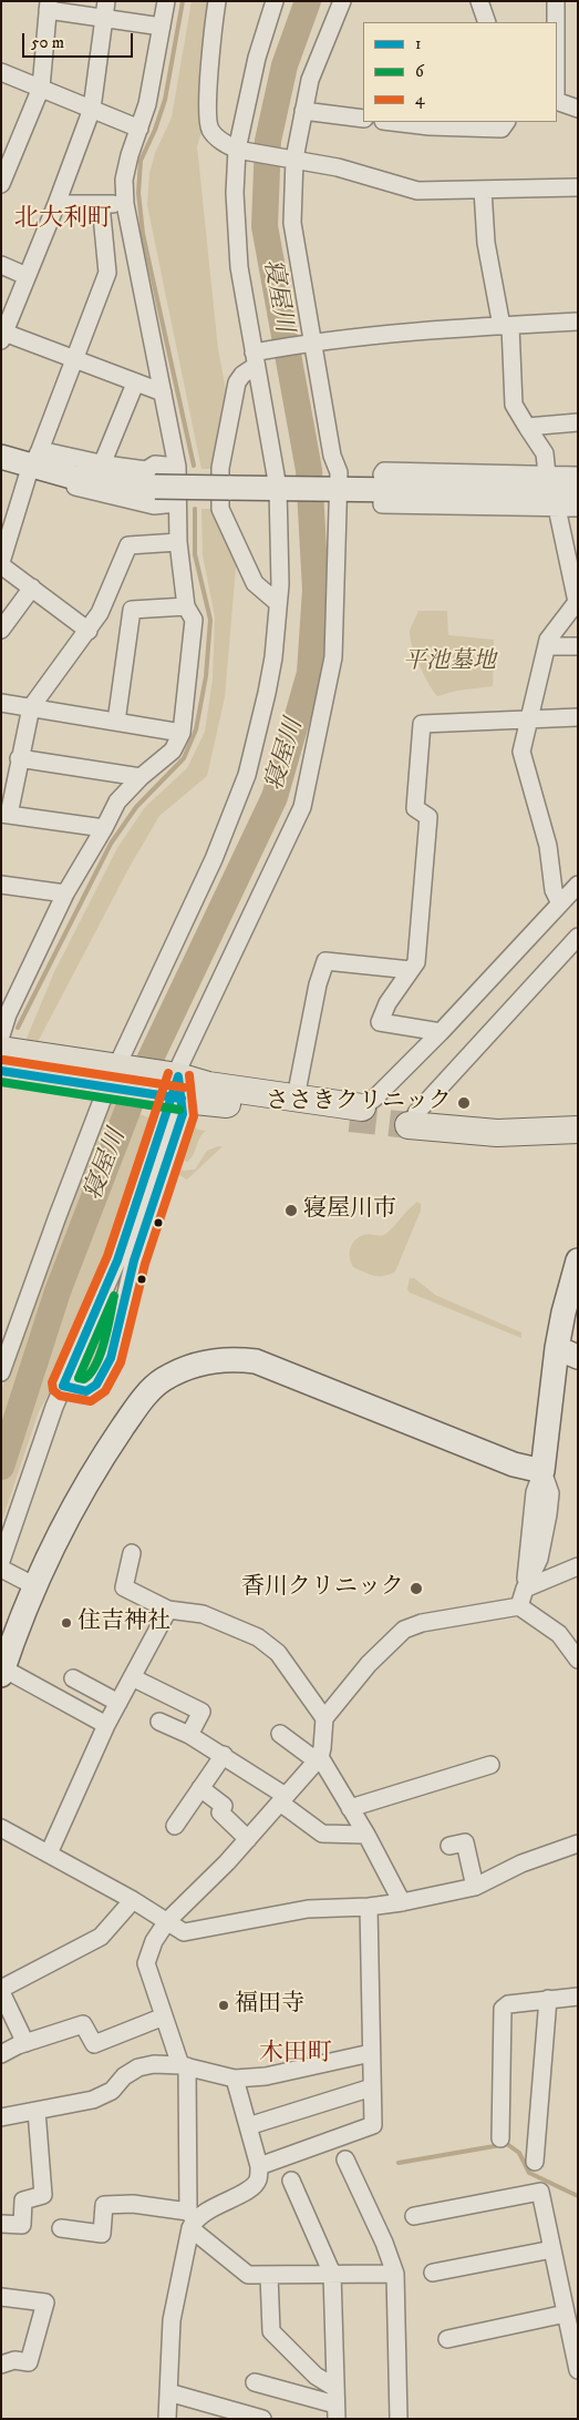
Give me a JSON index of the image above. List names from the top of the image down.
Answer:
{
  "districts": ["北大利町", "木田町"],
  "water": ["寝屋川"],
  "parks": ["平池墓地"],
  "places": [
    "ささきクリニック",
    "寝屋川市",
    "香川クリニック",
    "住吉神社",
    "福田寺"
  ],
  "lines": ["transit line 4", "transit line 1", "transit line 6"],
  "legend": ["1", "6", "4"],
  "scale_bar": "50 m"
}
